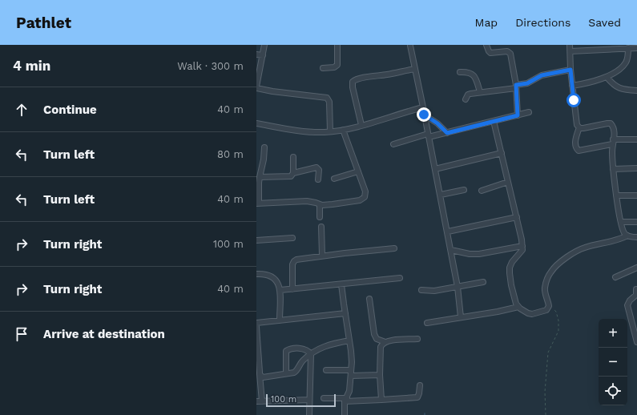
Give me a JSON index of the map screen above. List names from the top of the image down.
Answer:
{
  "scale_bar": "100 m",
  "page": {
    "header": "Pathlet",
    "nav": ["Map", "Directions", "Saved"],
    "heading": ["4 min", "Walk · 300 m"],
    "list": [
      ["Continue", "40 m"],
      ["Turn left", "80 m"],
      ["Turn left", "40 m"],
      ["Turn right", "100 m"],
      ["Turn right", "40 m"],
      "Arrive at destination"
    ],
    "map_buttons": ["+", "−"],
    "scale": "100 m"
  }
}
